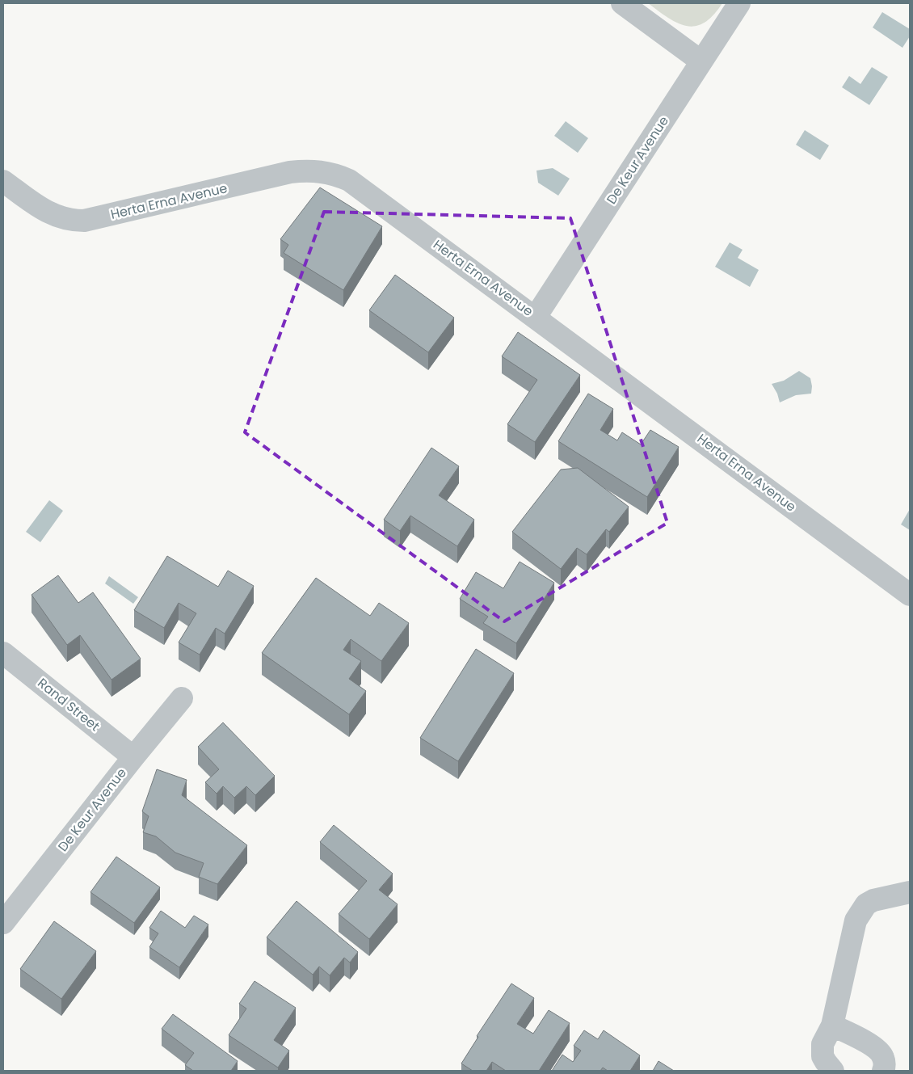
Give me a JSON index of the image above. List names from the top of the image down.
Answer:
{
  "streets": {
    "street": ["De Keur Avenue", "Herta Erna Avenue", "Rand Street"]
  },
  "crossings": [
    ["De Keur Avenue", "Herta Erna Avenue"],
    ["De Keur Avenue", "Rand Street"]
  ]
}
